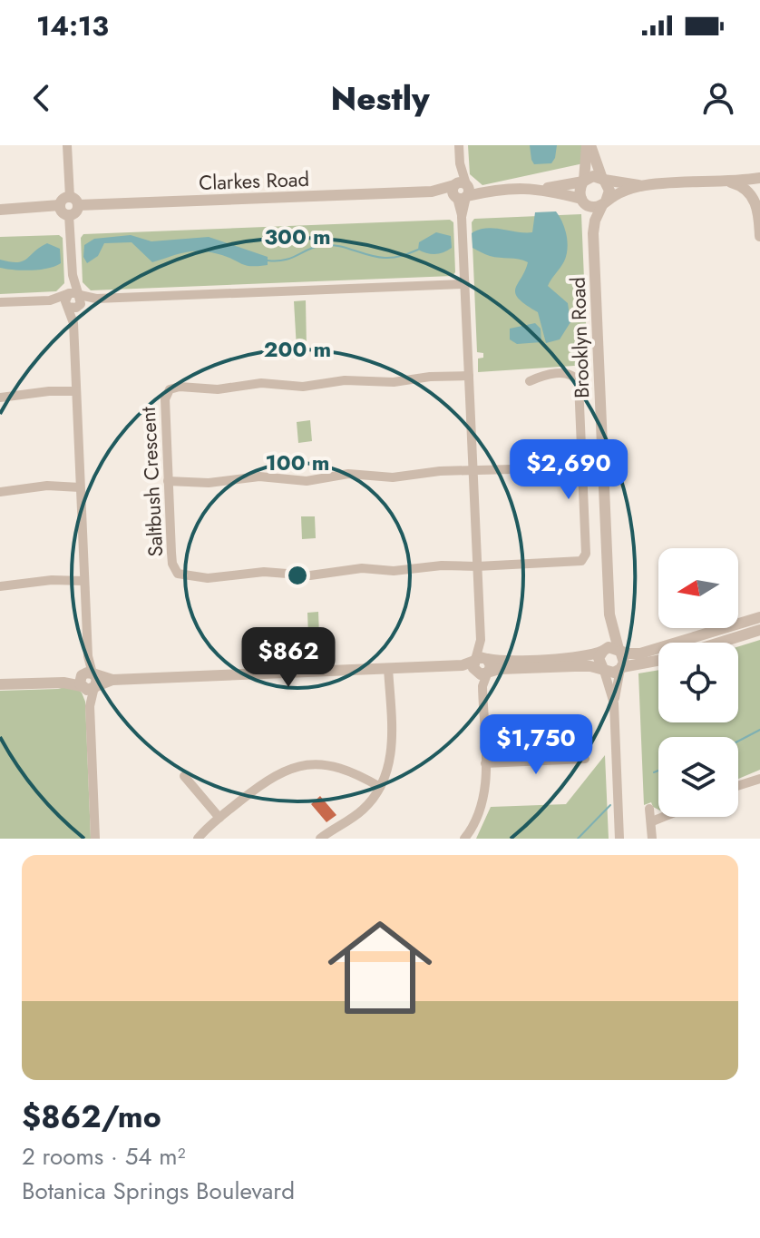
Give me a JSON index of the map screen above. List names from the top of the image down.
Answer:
{
  "streets": {
    "street": ["Clarkes Road", "Brooklyn Road", "Saltbush Crescent"]
  },
  "crossings": [
    ["Clarkes Road", "Brooklyn Road"]
  ],
  "north": "left",
  "page": {
    "status": "14:13",
    "header": "Nestly",
    "price": ["$2,690", "$862", "$1,750"],
    "list": [
      {
        "name": "$862/mo",
        "note": "2 rooms · 54 m² · Botanica Springs Boulevard"
      }
    ]
  },
  "rings": ["300 m", "200 m", "100 m"]
}
